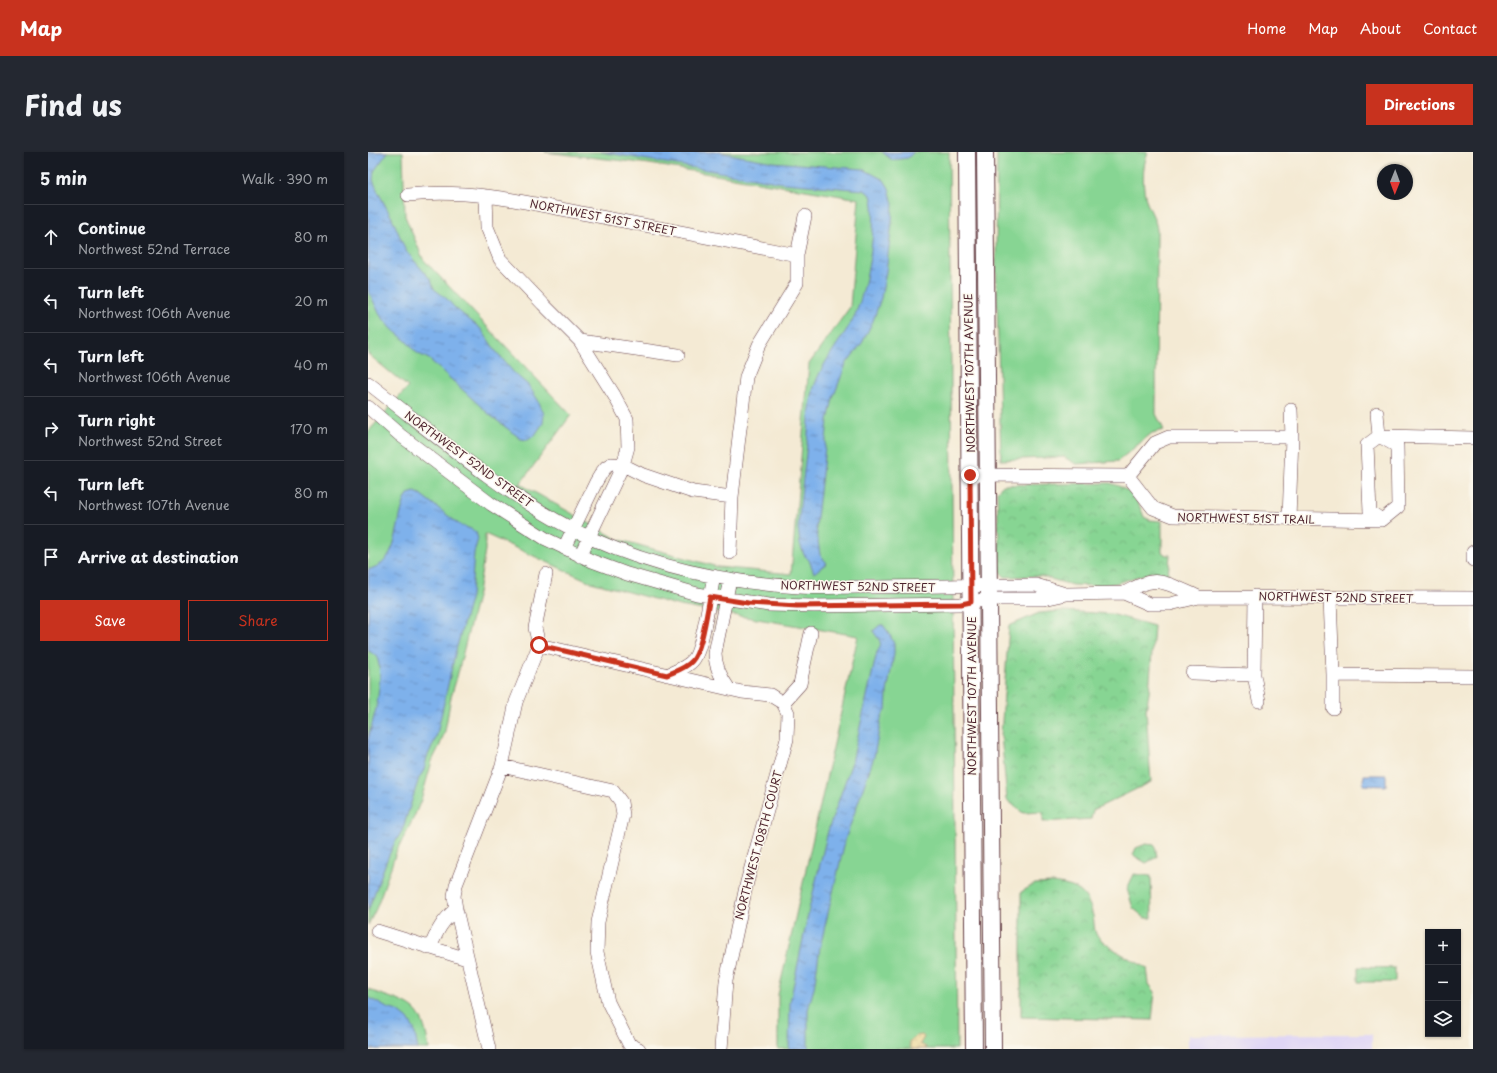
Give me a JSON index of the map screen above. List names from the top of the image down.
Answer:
{
  "streets": {
    "main road": ["NORTHWEST 107TH AVENUE"],
    "street": [
      "NORTHWEST 51ST STREET",
      "NORTHWEST 52ND STREET",
      "NORTHWEST 51ST TRAIL",
      "NORTHWEST 108TH COURT"
    ]
  },
  "crossings": [
    ["NORTHWEST 107TH AVENUE", "NORTHWEST 52ND STREET"]
  ],
  "north": "bottom",
  "page": {
    "header": "Map",
    "nav": [
      "Home",
      "Map",
      "About",
      "Contact"
    ],
    "title": "Find us",
    "buttons": [
      "Directions",
      ["Save", "Share"]
    ],
    "heading": ["5 min", "Walk · 390 m"],
    "list": [
      ["Continue", "Northwest 52nd Terrace", "80 m"],
      ["Turn left", "Northwest 106th Avenue", "20 m"],
      ["Turn left", "Northwest 106th Avenue", "40 m"],
      ["Turn right", "Northwest 52nd Street", "170 m"],
      ["Turn left", "Northwest 107th Avenue", "80 m"],
      "Arrive at destination"
    ],
    "map_buttons": ["+", "−"]
  }
}
